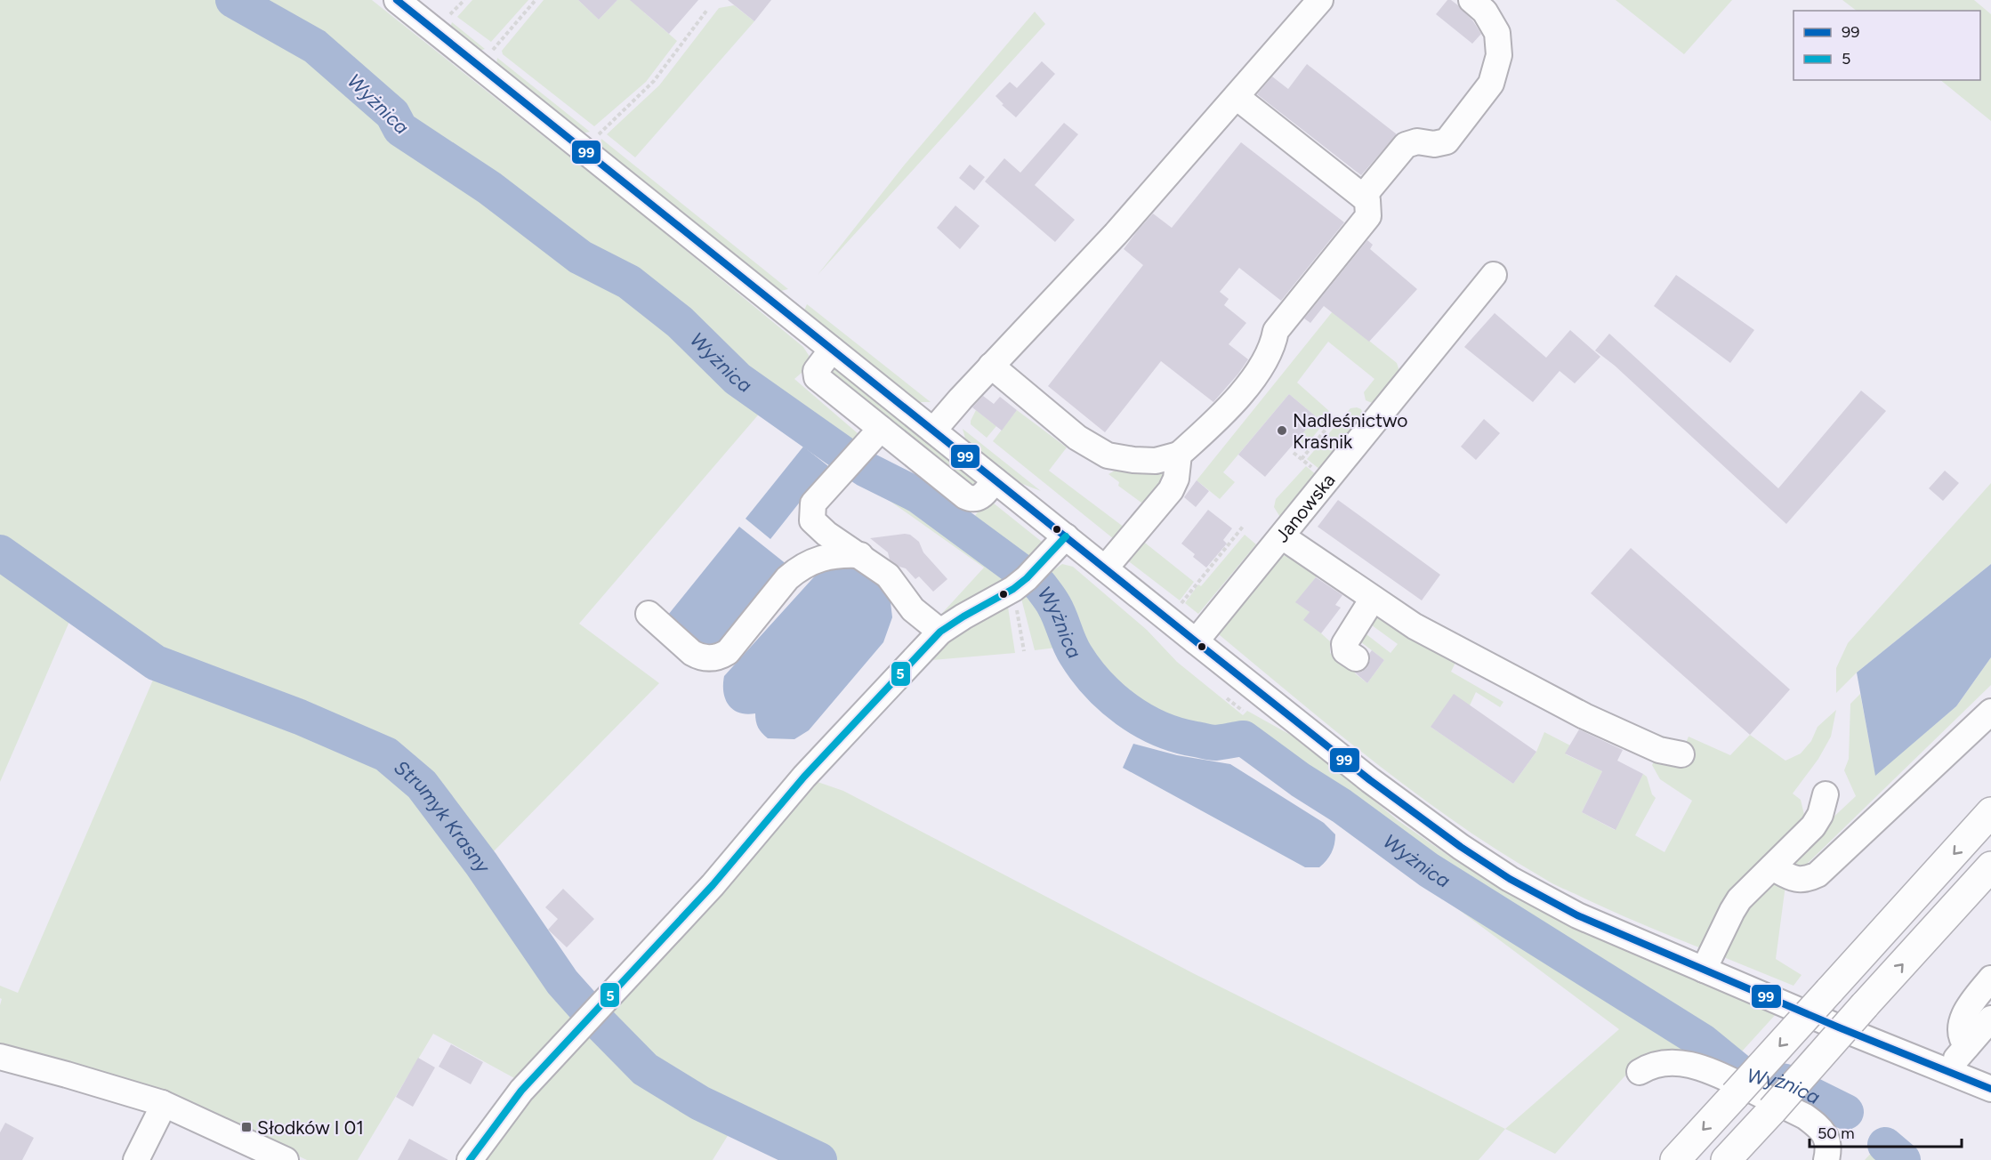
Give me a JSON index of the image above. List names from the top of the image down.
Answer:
{
  "streets": {
    "street": ["Janowska"]
  },
  "water": ["Wyżnica", "Strumyk Krasny"],
  "places": {
    "other": ["Nadleśnictwo Kraśnik"],
    "transit": ["Słodków I 01"]
  },
  "lines": ["transit line 99", "transit line 5"],
  "legend": ["99", "5"],
  "scale_bar": "50 m"
}
